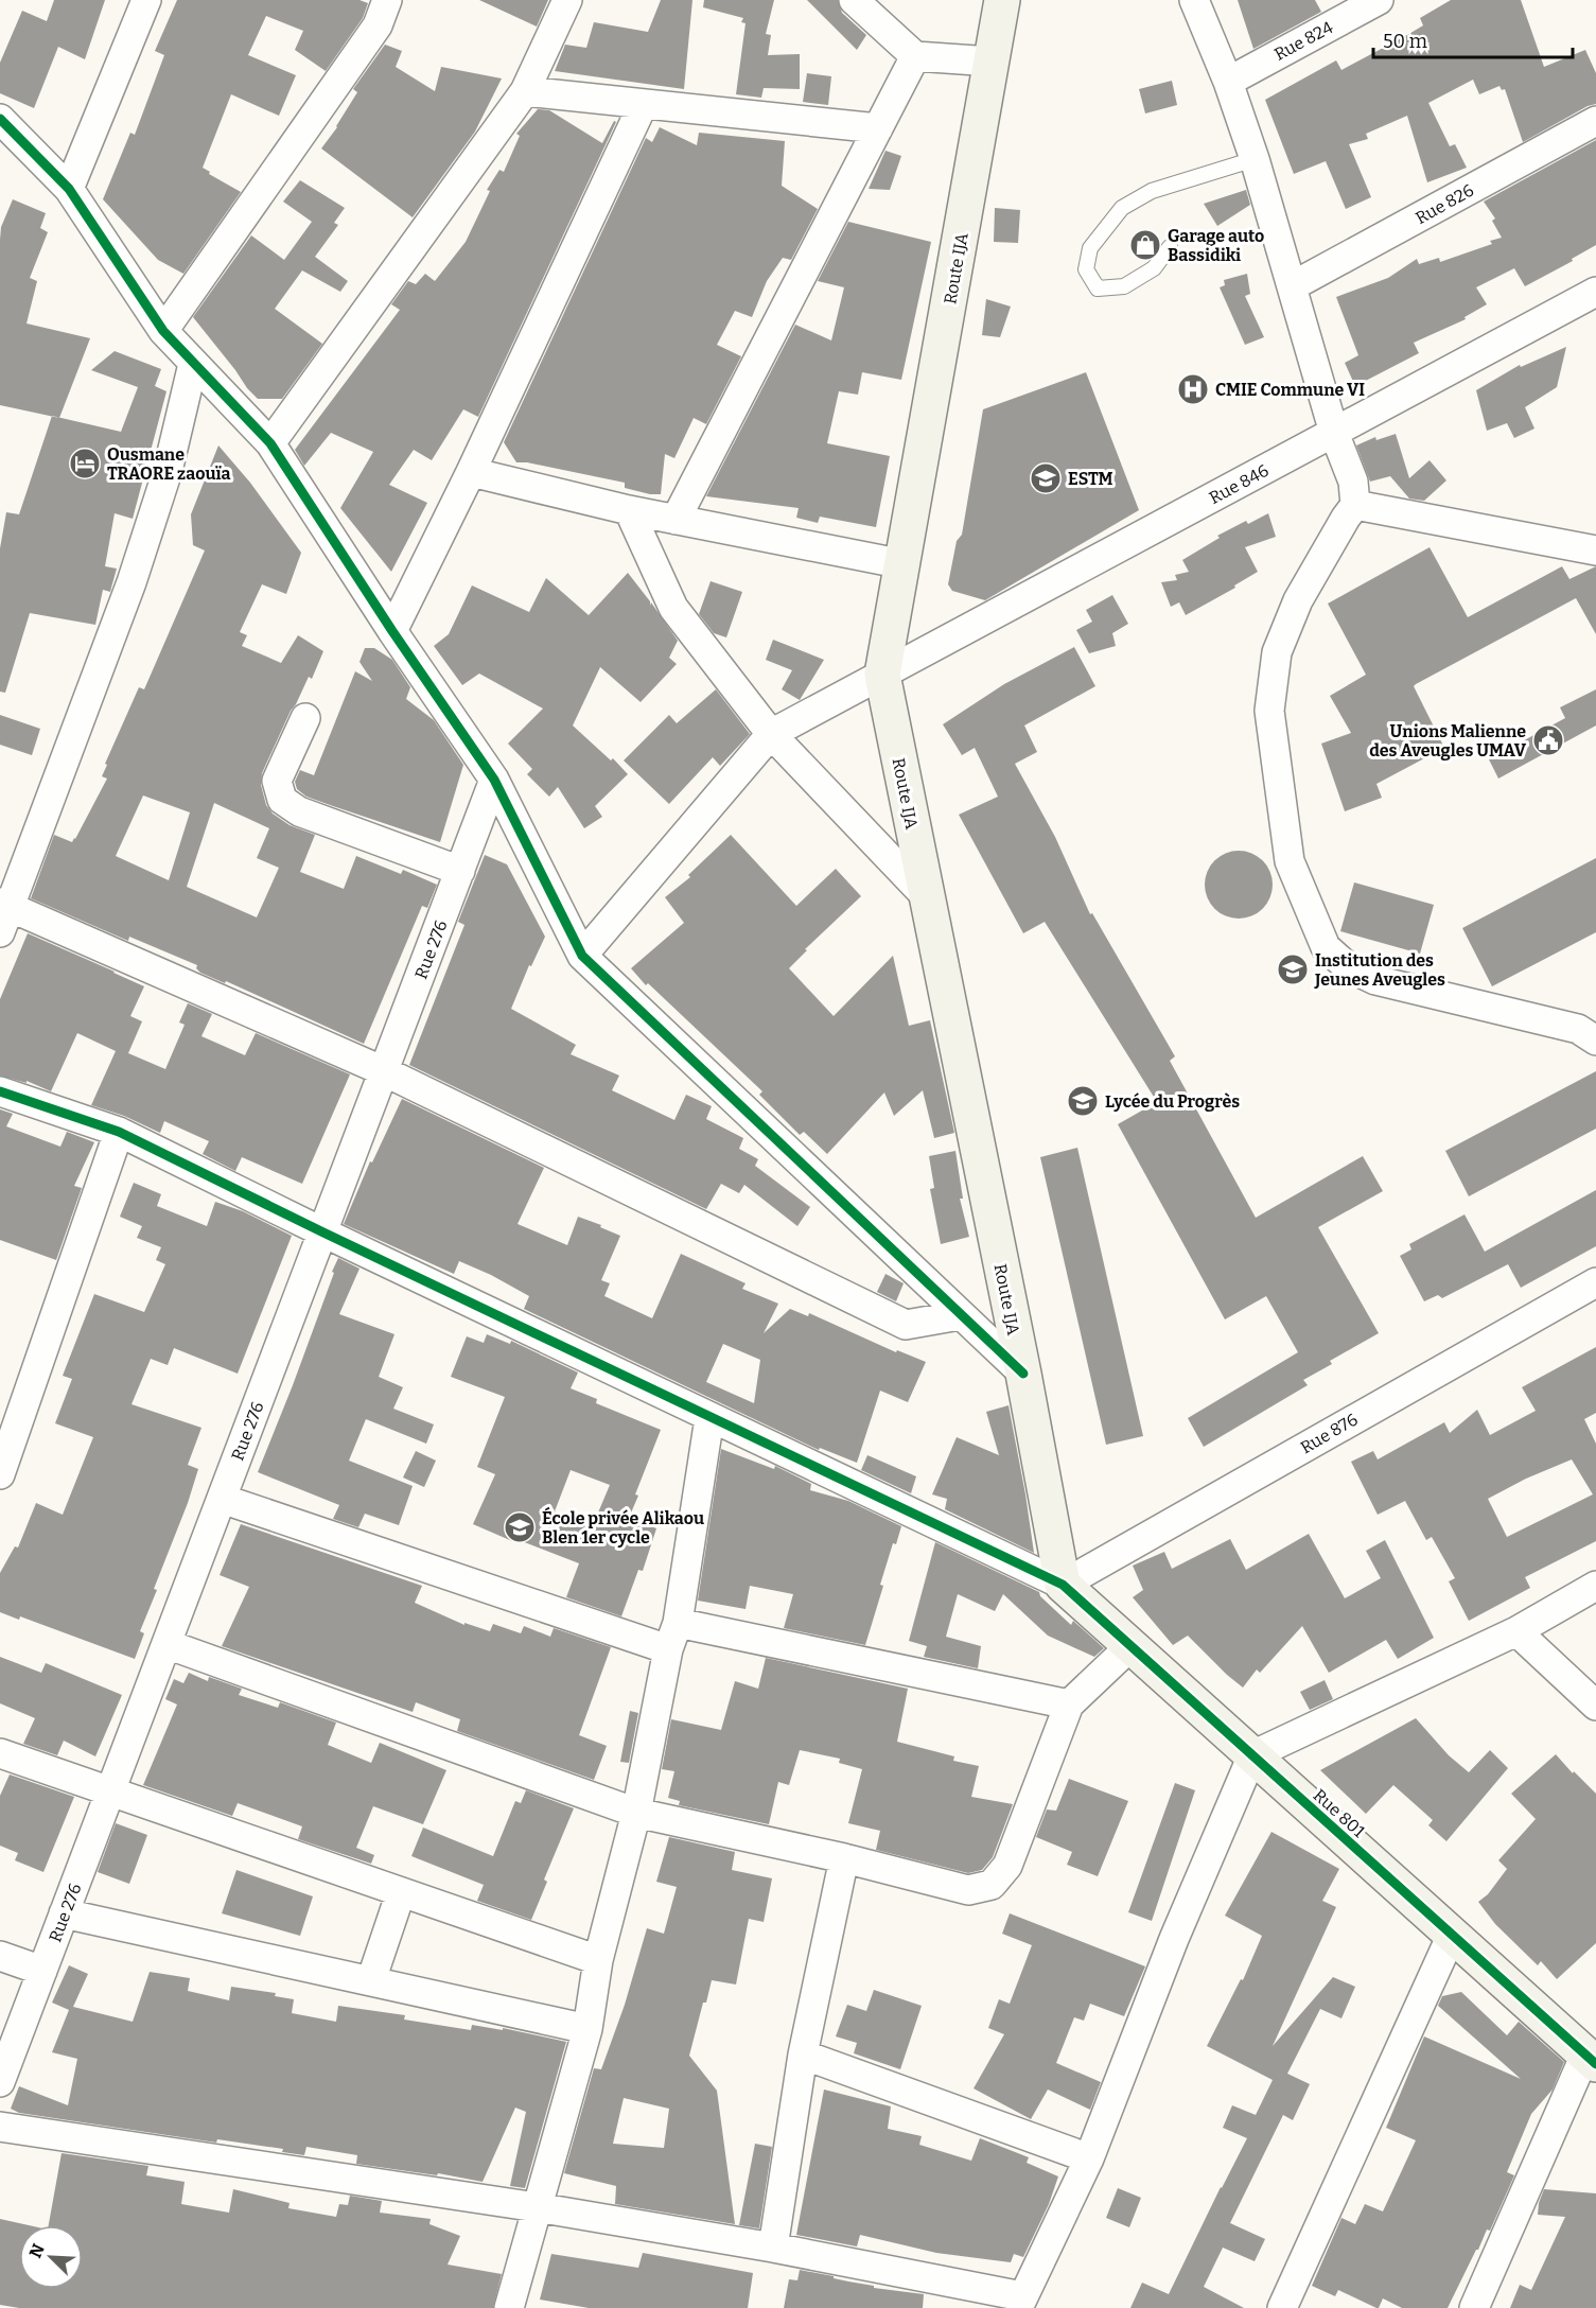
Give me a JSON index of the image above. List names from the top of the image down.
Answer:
{
  "streets": {
    "street": [
      "Rue 824",
      "Rue 826",
      "Route IJA",
      "Rue 846",
      "Rue 276",
      "Rue 876",
      "Rue 801"
    ]
  },
  "crossings": [
    ["Route IJA", "Rue 846"],
    ["Route IJA", "Rue 876"],
    ["Route IJA", "Rue 801"],
    ["Rue 876", "Rue 801"]
  ],
  "places": {
    "shop": ["Garage auto Bassidiki"],
    "hospital": ["CMIE Commune VI"],
    "hotel": ["Ousmane TRAORE zaouïa"],
    "school or university": [
      "ESTM",
      "Institution des Jeunes Aveugles",
      "Lycée du Progrès",
      "École privée Alikaou Blen 1er cycle"
    ],
    "public building": ["Unions Malienne des Aveugles UMAV"]
  },
  "scale_bar": "50 m",
  "north": "top left"
}
